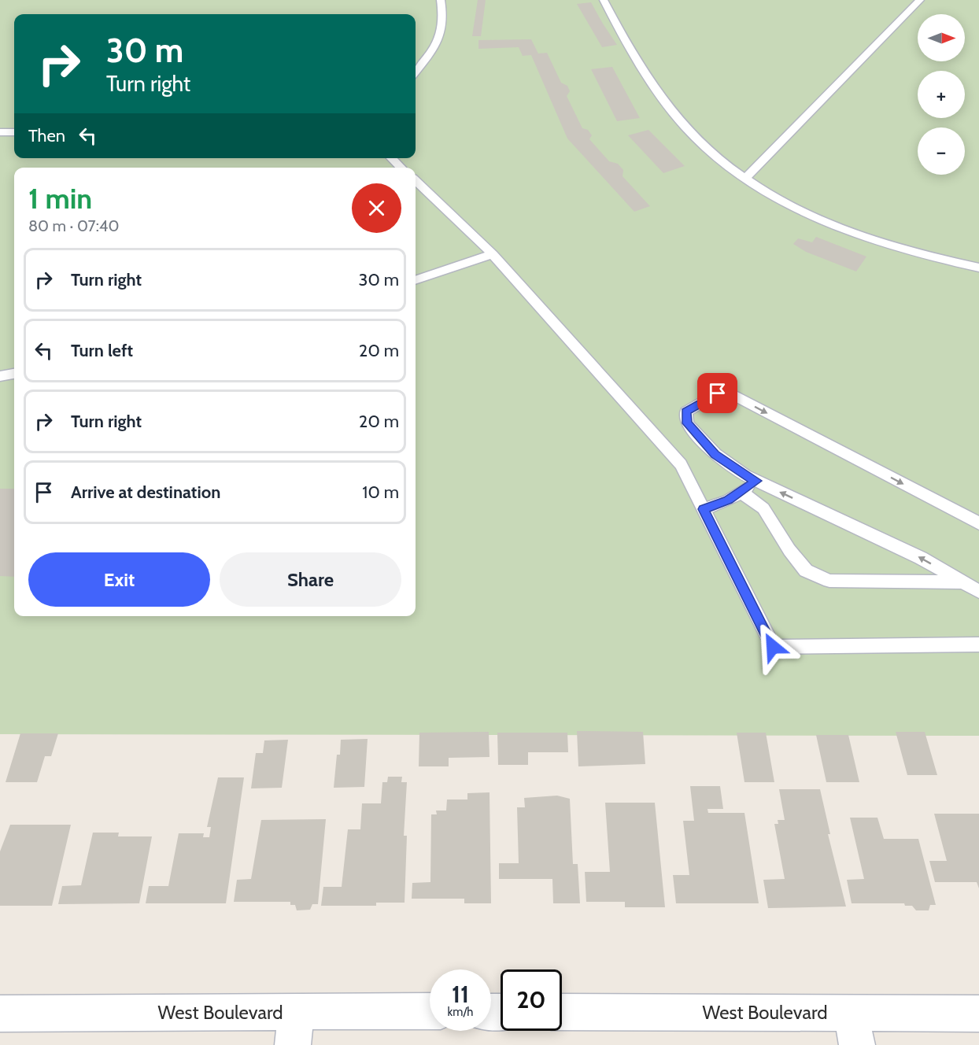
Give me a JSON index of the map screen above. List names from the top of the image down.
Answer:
{
  "streets": {
    "street": ["West Boulevard"]
  },
  "north": "right",
  "page": {
    "map_buttons": ["+", "−"],
    "turn": ["30 m", "Turn right"],
    "then": "Then",
    "heading": ["1 min", "80 m · 07:40"],
    "list": [
      {
        "name": "Turn right",
        "value": "30 m"
      },
      {
        "name": "Turn left",
        "value": "20 m"
      },
      {
        "name": "Turn right",
        "value": "20 m"
      },
      {
        "name": "Arrive at destination",
        "value": "10 m"
      }
    ],
    "buttons": ["Exit", "Share"],
    "speed": "11 km/h",
    "limit": "20"
  }
}
